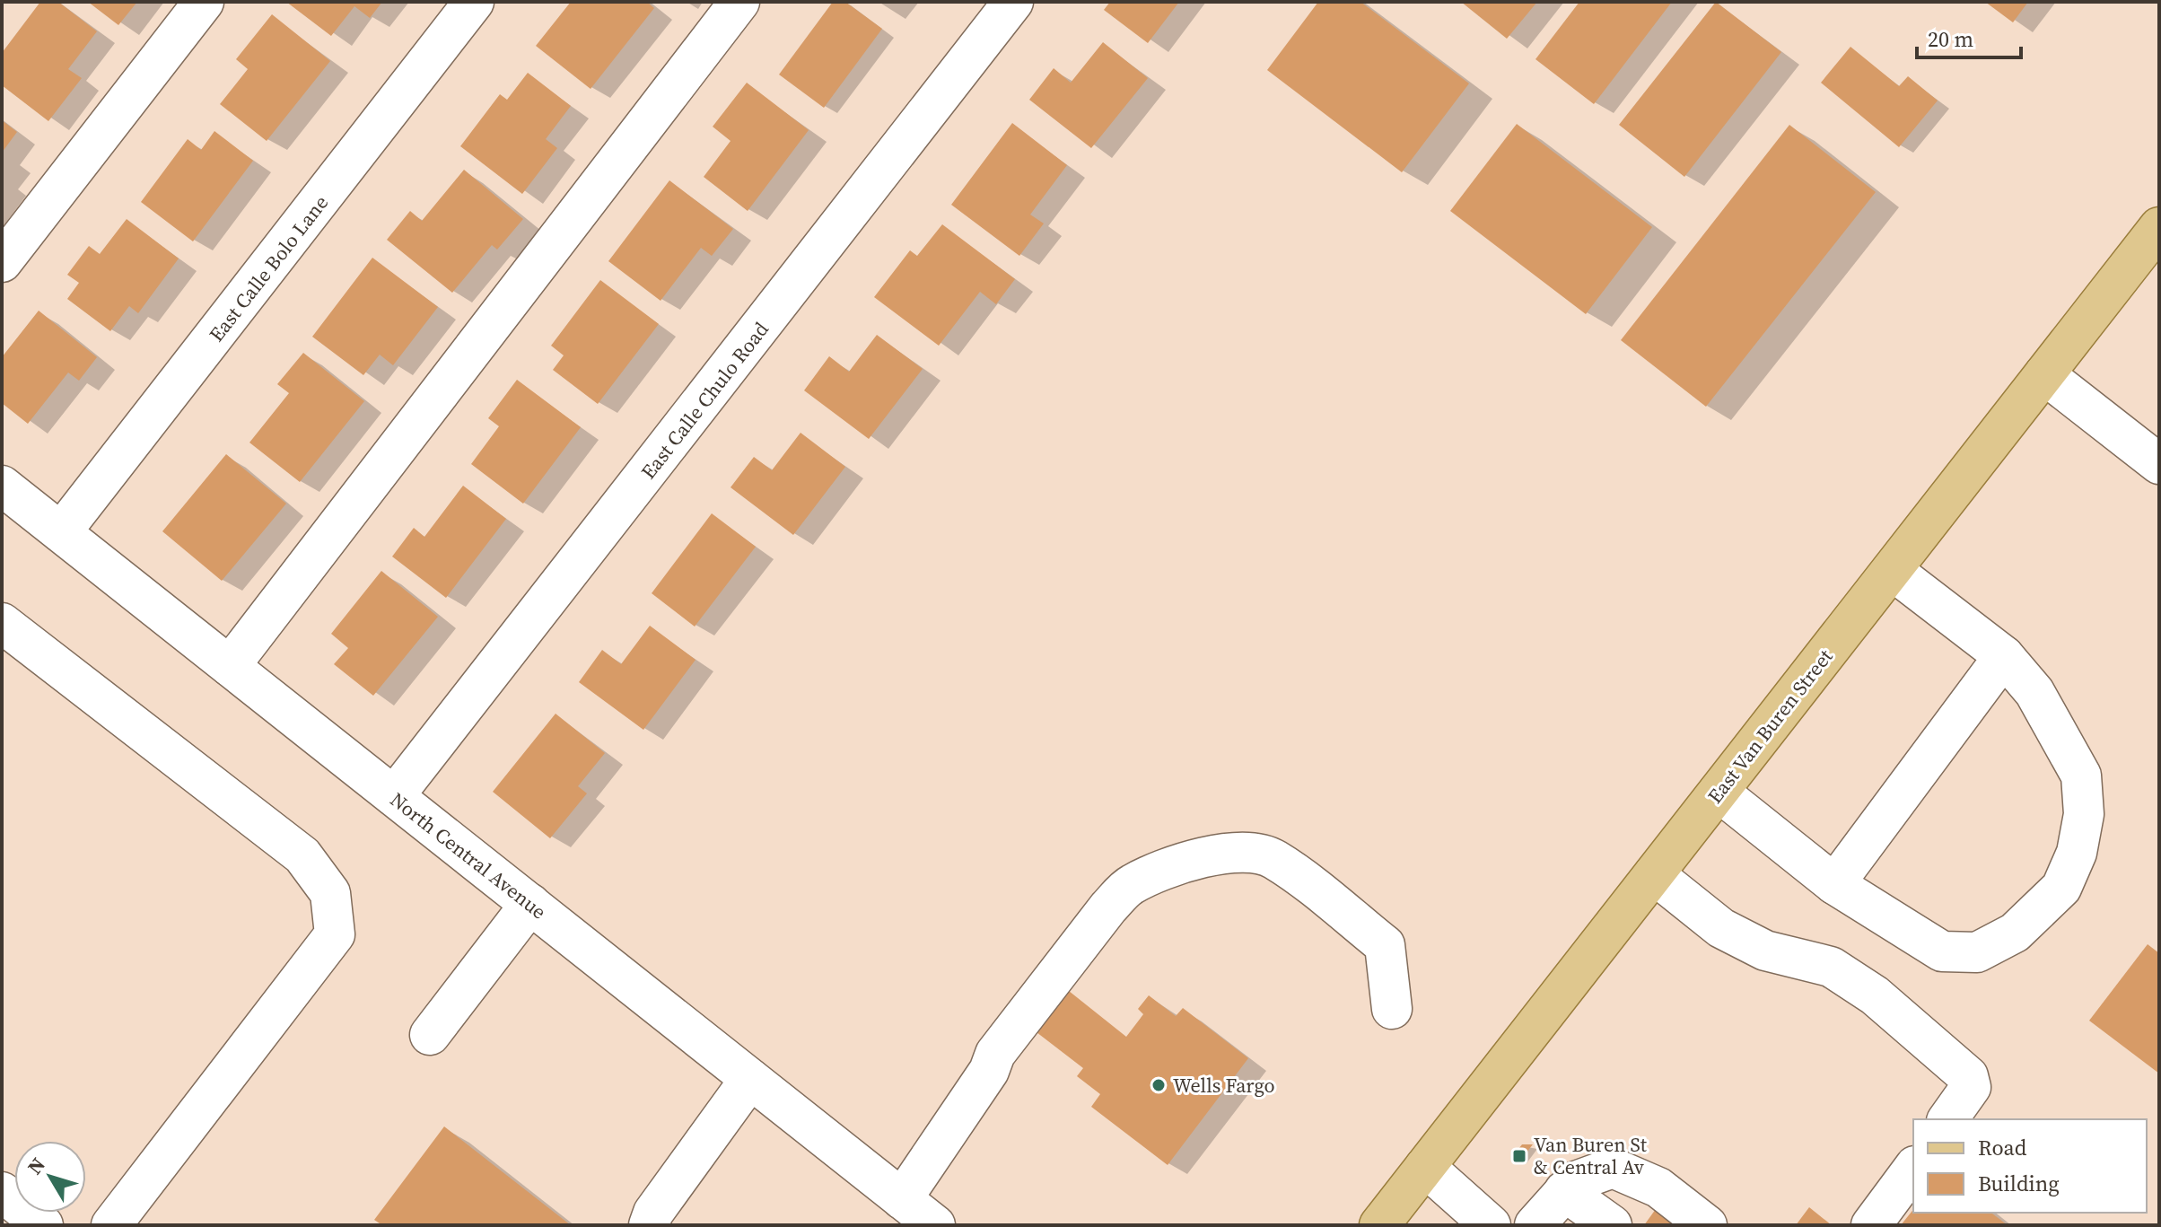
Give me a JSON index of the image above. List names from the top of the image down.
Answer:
{
  "streets": {
    "main road": ["East Van Buren Street"],
    "street": ["East Calle Bolo Lane", "East Calle Chulo Road", "North Central Avenue"]
  },
  "crossings": [
    ["East Calle Bolo Lane", "North Central Avenue"],
    ["East Calle Chulo Road", "North Central Avenue"]
  ],
  "places": {
    "other": ["Wells Fargo"],
    "transit": ["Van Buren St & Central Av"]
  },
  "legend": ["Road", "Building"],
  "scale_bar": "20 m",
  "north": "top left"
}
